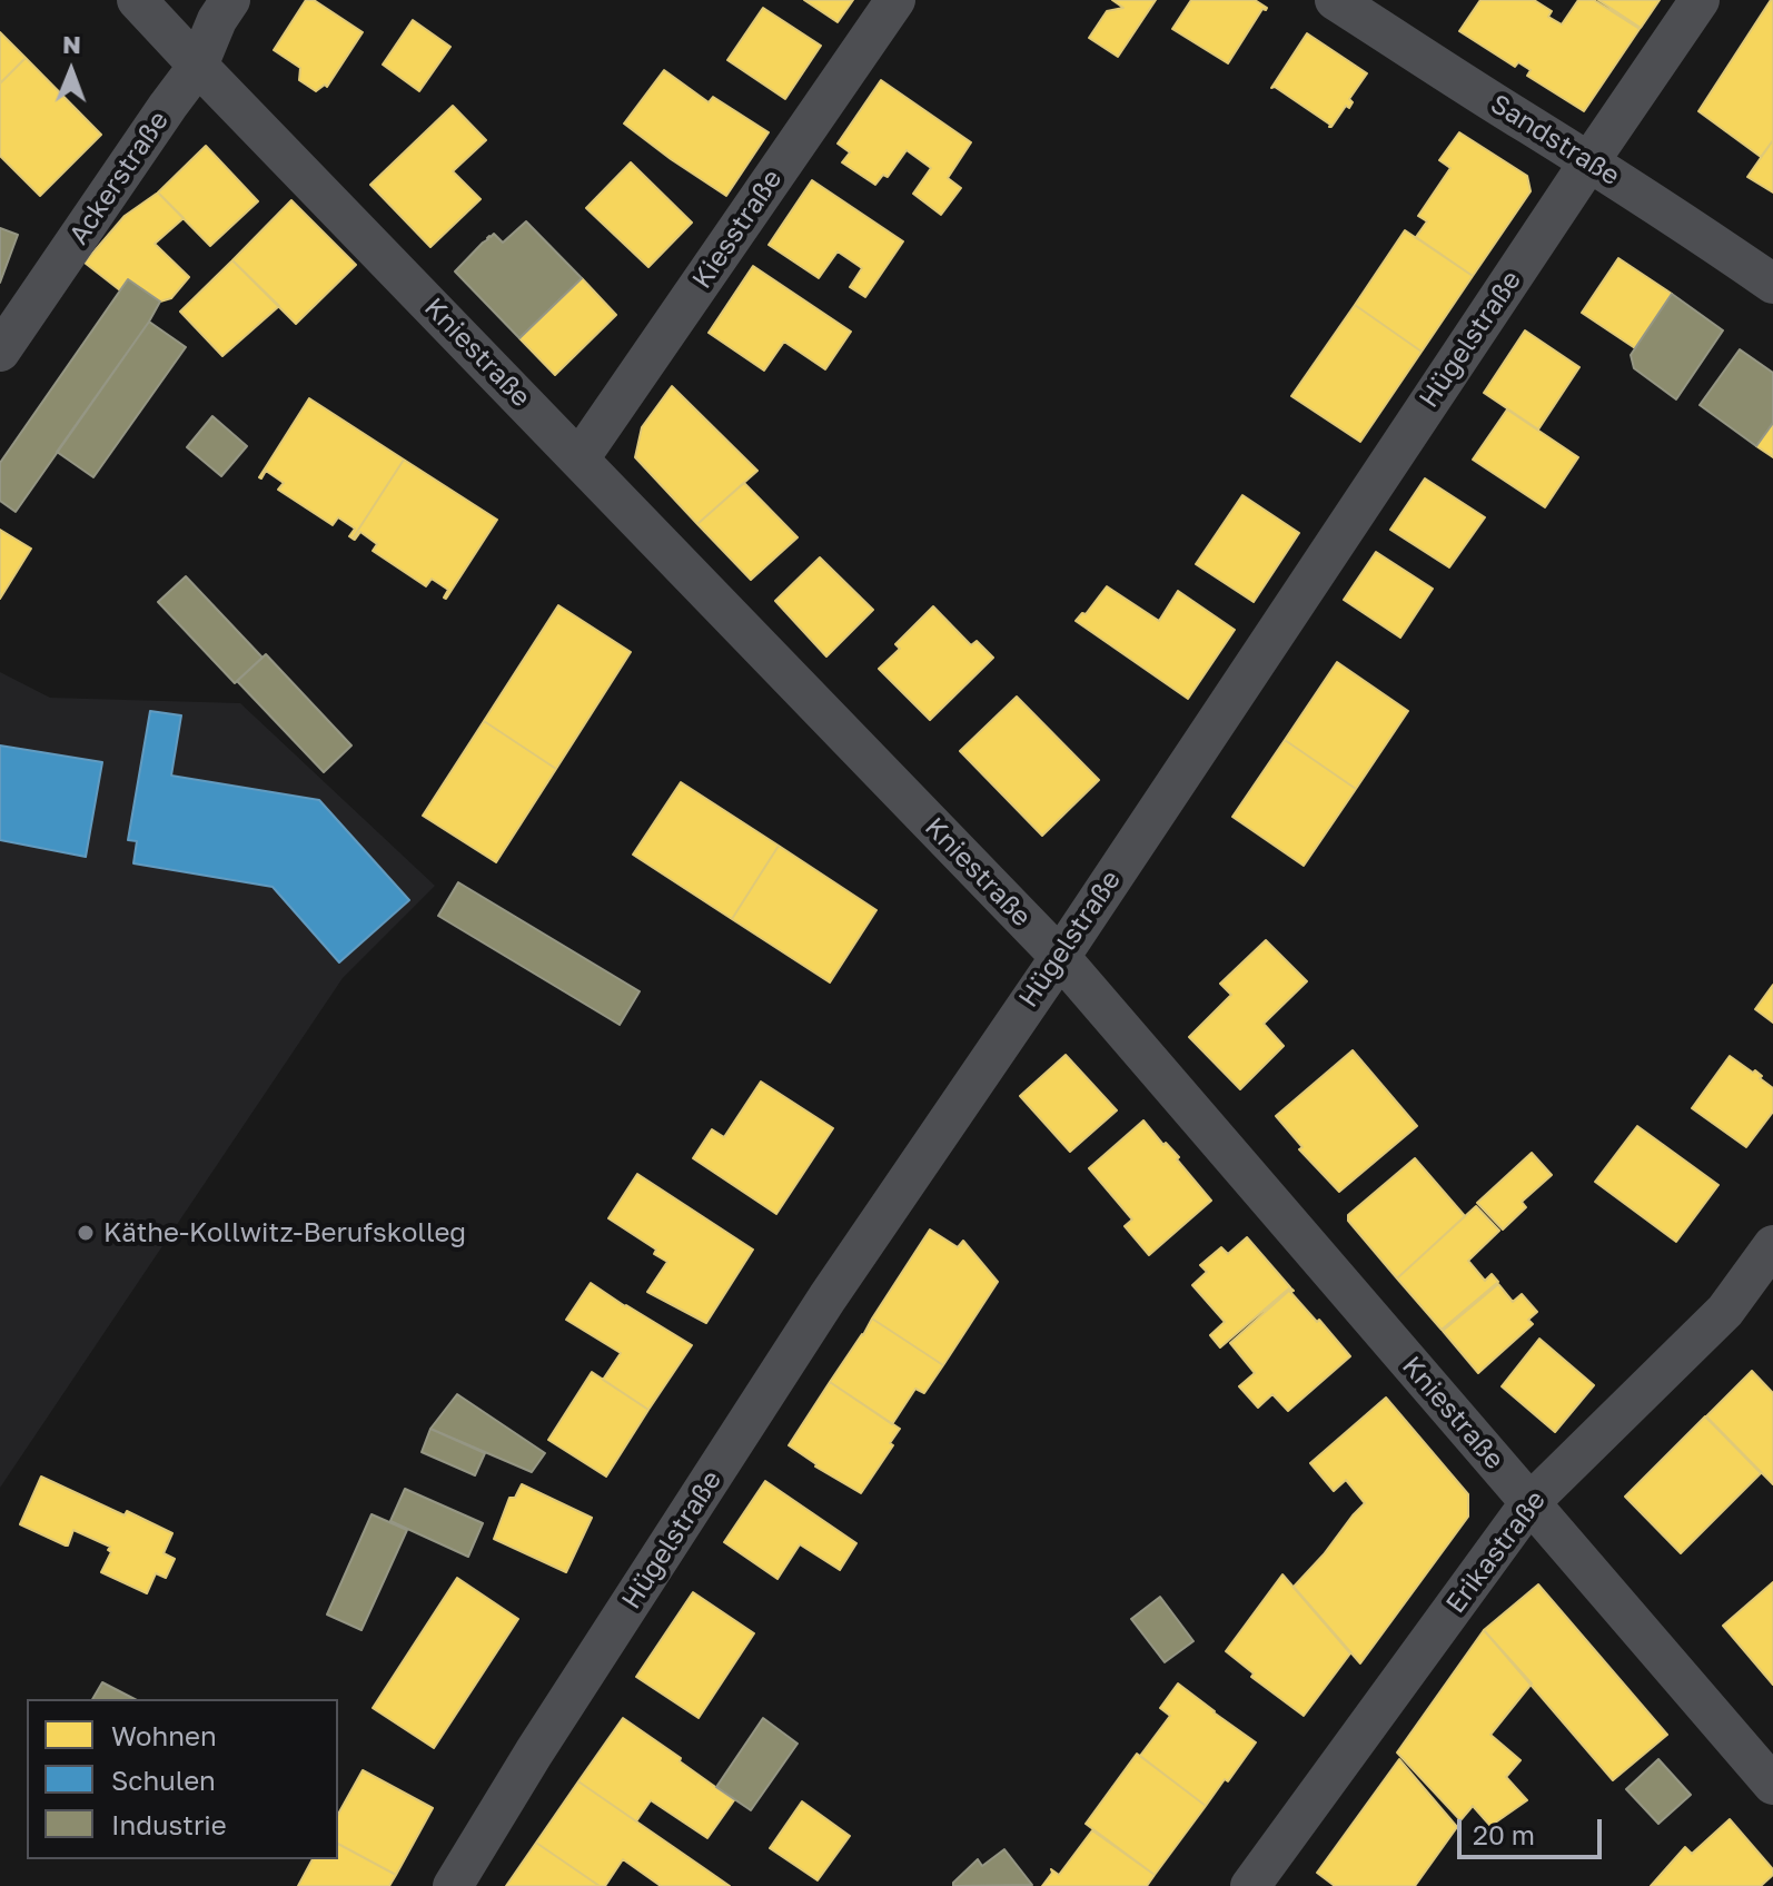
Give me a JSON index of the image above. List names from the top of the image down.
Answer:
{
  "streets": {
    "street": [
      "Sandstraße",
      "Ackerstraße",
      "Kiesstraße",
      "Hügelstraße",
      "Kniestraße",
      "Erikastraße"
    ]
  },
  "crossings": [
    ["Sandstraße", "Hügelstraße"],
    ["Ackerstraße", "Kniestraße"],
    ["Kiesstraße", "Kniestraße"],
    ["Hügelstraße", "Kniestraße"],
    ["Kniestraße", "Erikastraße"]
  ],
  "places": ["Käthe-Kollwitz-Berufskolleg"],
  "legend": ["Wohnen", "Schulen", "Industrie"],
  "scale_bar": "20 m",
  "north": "top"
}
